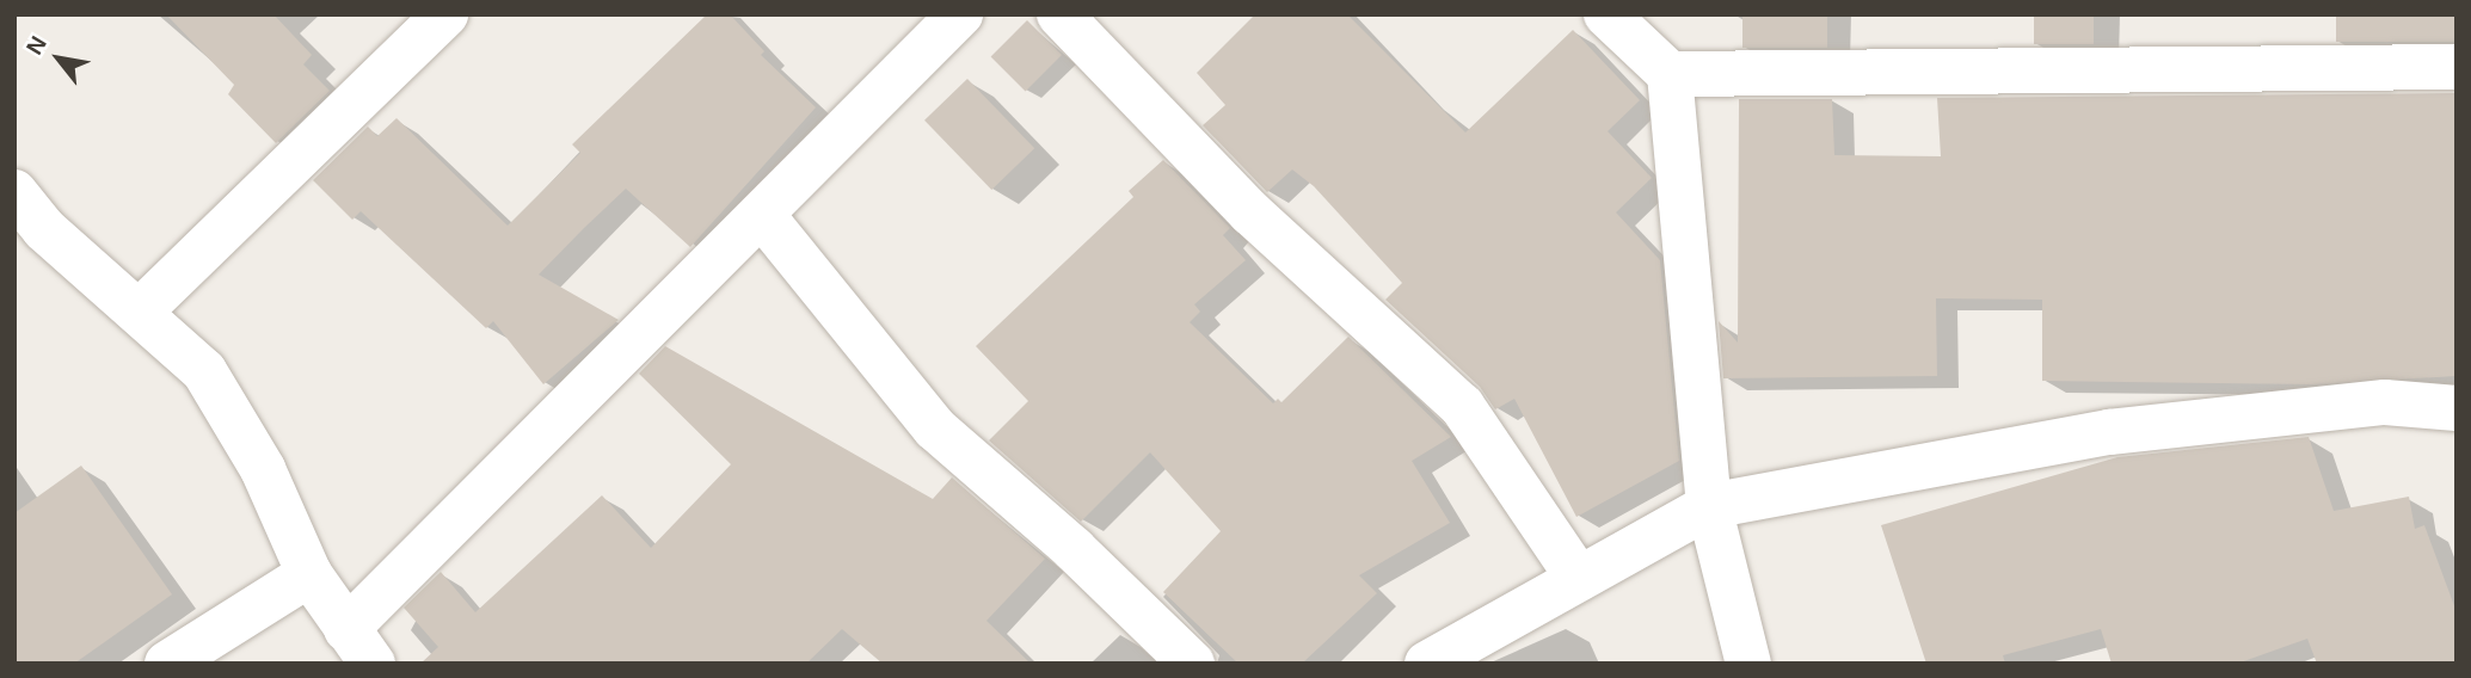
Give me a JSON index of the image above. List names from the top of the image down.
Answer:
{
  "north": "top left"
}
